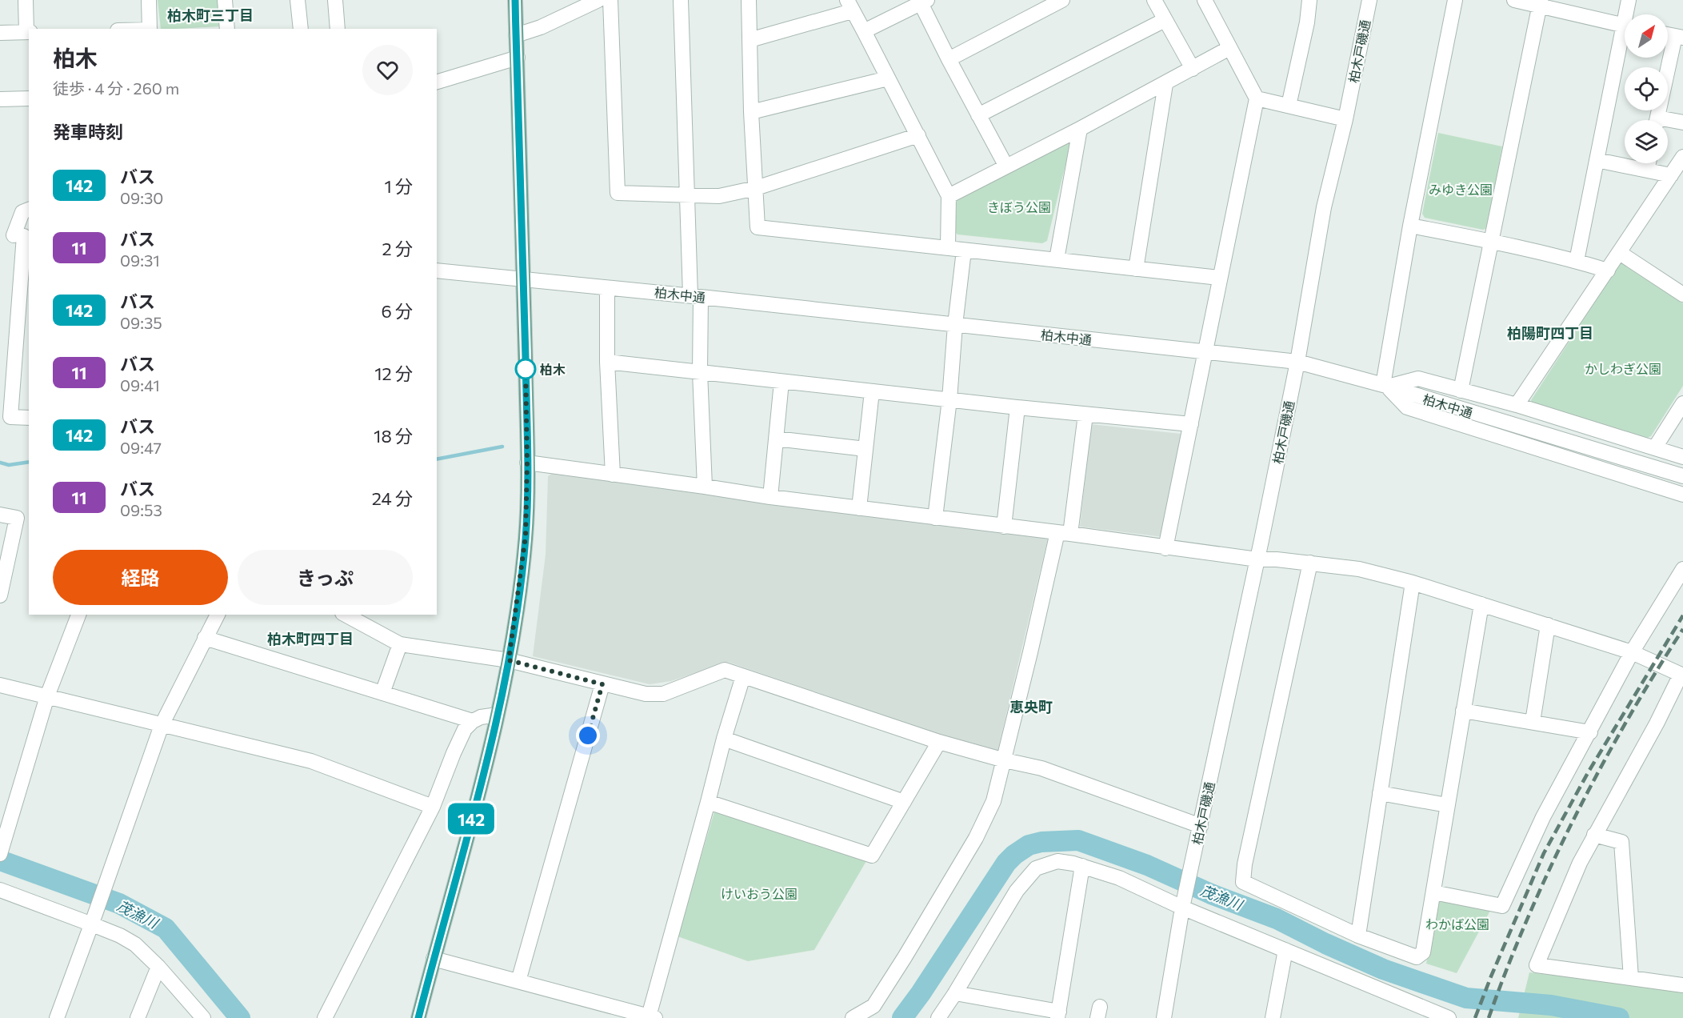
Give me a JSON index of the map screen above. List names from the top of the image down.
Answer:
{
  "streets": {
    "street": ["柏木戸磯通", "柏木中通"]
  },
  "crossings": [
    ["柏木戸磯通", "柏木中通"]
  ],
  "districts": [
    "柏木町三丁目",
    "柏陽町四丁目",
    "柏木町四丁目",
    "恵央町"
  ],
  "water": ["茂漁川"],
  "parks": [
    "みゆき公園",
    "きぼう公園",
    "かしわぎ公園",
    "けいおう公園",
    "わかば公園"
  ],
  "places": ["柏木"],
  "lines": ["bus line 142"],
  "north": "top right",
  "page": {
    "on_map": "142",
    "heading": [
      ["柏木", "徒歩 · 4 分 · 260 m"],
      "発車時刻"
    ],
    "list": [
      {
        "mark": "142",
        "name": "バス",
        "note": "09:30",
        "value": "1 分"
      },
      {
        "mark": "11",
        "name": "バス",
        "note": "09:31",
        "value": "2 分"
      },
      {
        "mark": "142",
        "name": "バス",
        "note": "09:35",
        "value": "6 分"
      },
      {
        "mark": "11",
        "name": "バス",
        "note": "09:41",
        "value": "12 分"
      },
      {
        "mark": "142",
        "name": "バス",
        "note": "09:47",
        "value": "18 分"
      },
      {
        "mark": "11",
        "name": "バス",
        "note": "09:53",
        "value": "24 分"
      }
    ],
    "buttons": ["経路", "きっぷ"]
  }
}
